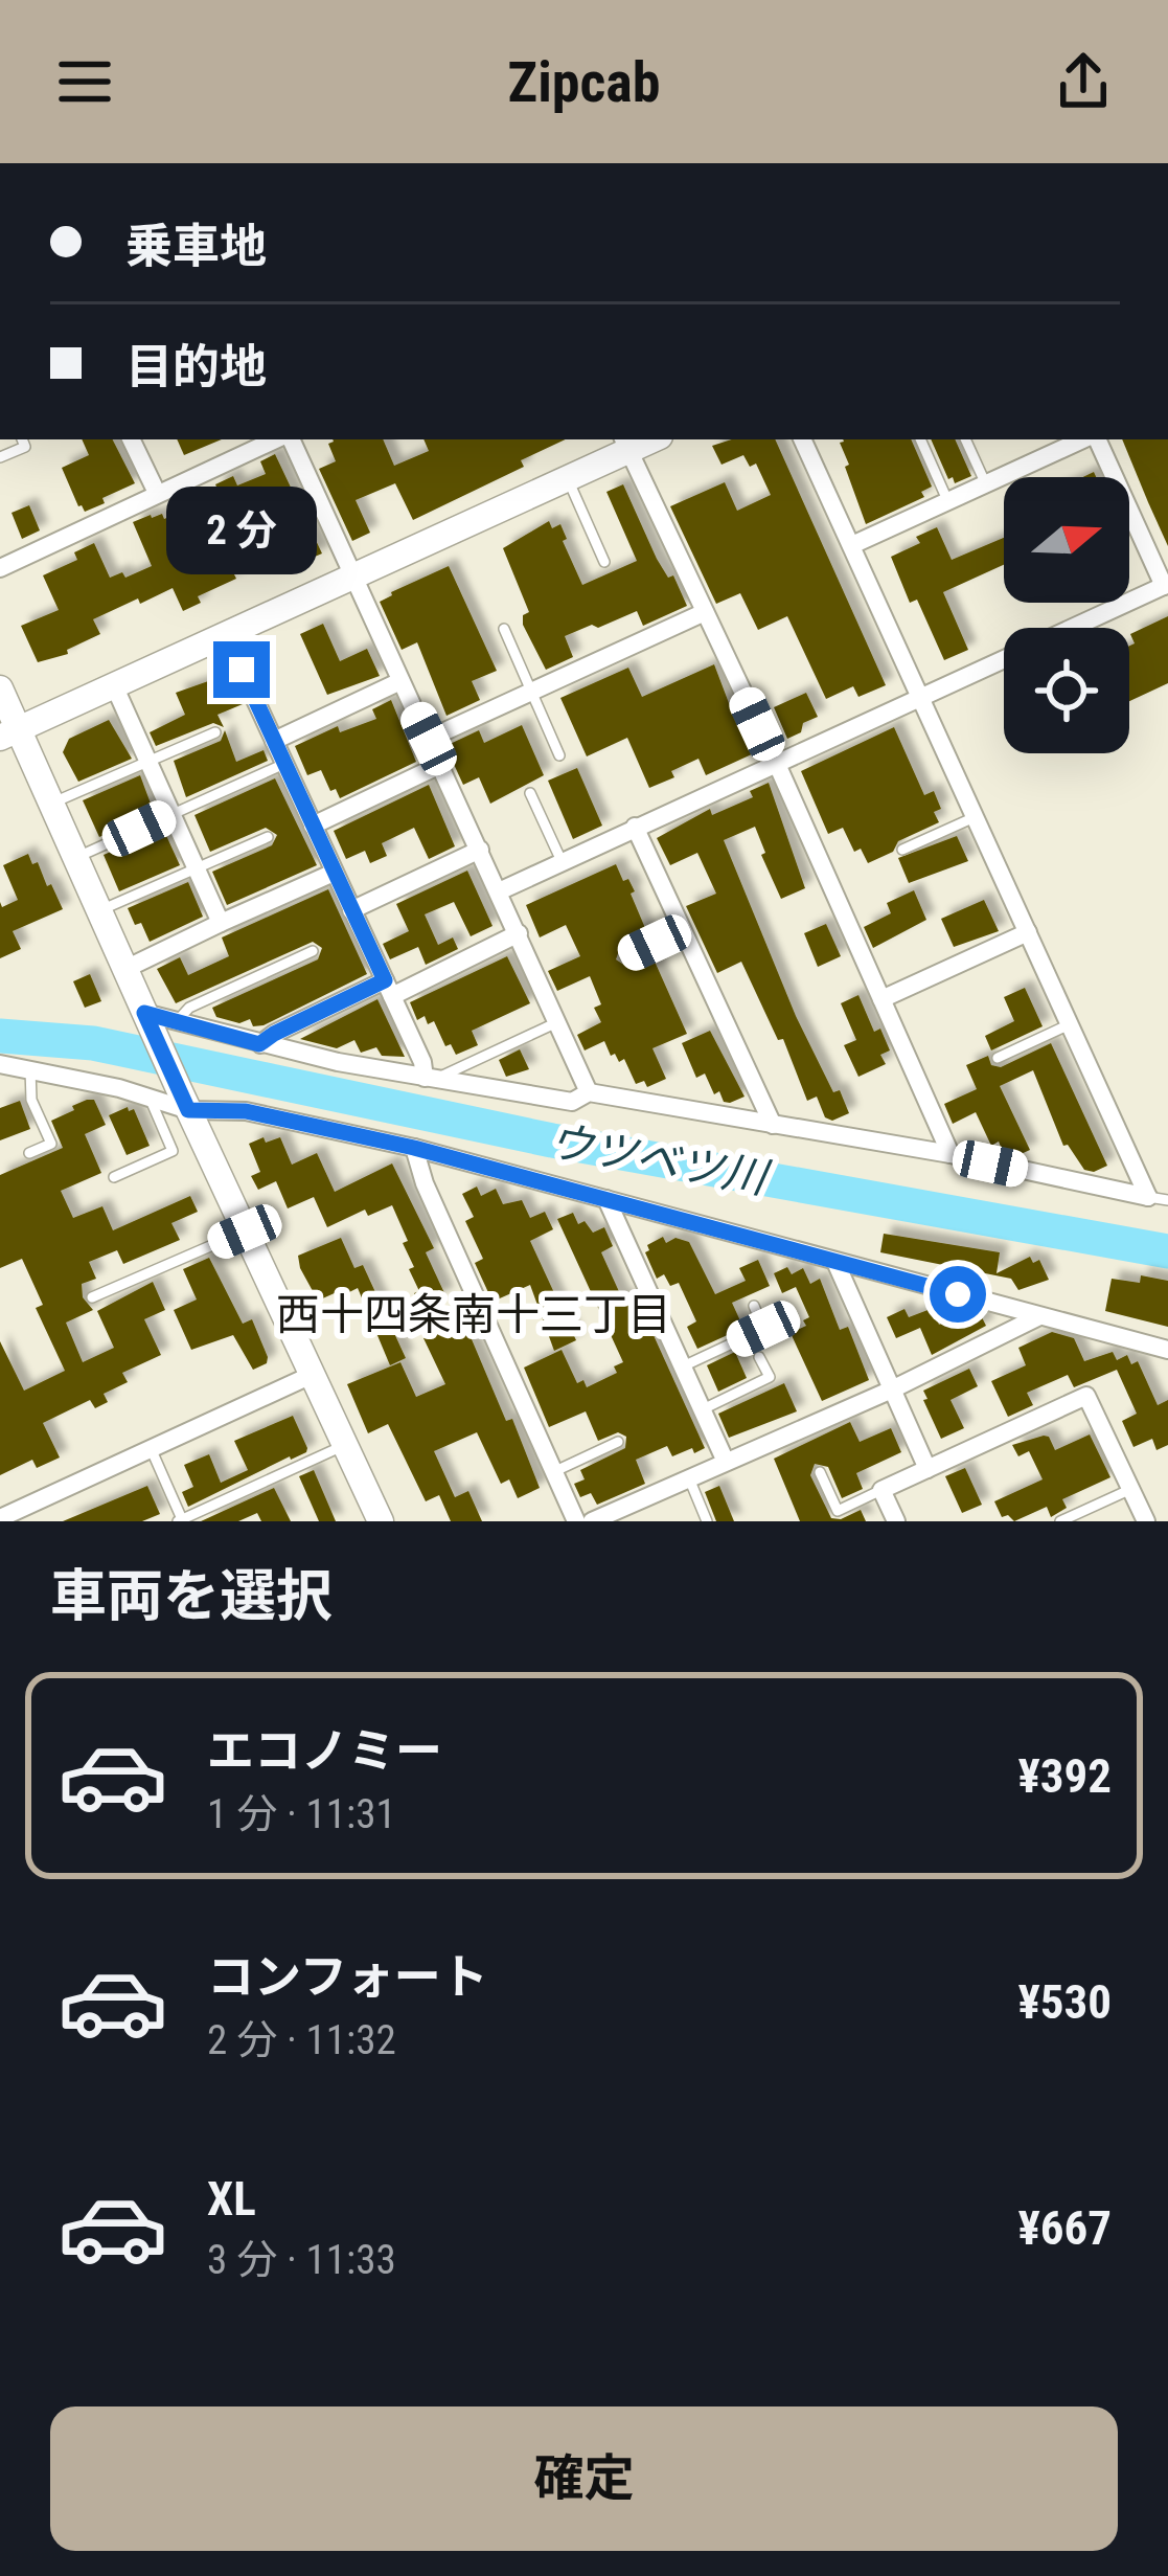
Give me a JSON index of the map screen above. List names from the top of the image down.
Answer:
{
  "districts": ["西十四条南十三丁目"],
  "water": ["ウツベツ川"],
  "north": "right",
  "page": {
    "header": "Zipcab",
    "banner": ["乗車地", "目的地"],
    "bubble": "2 分",
    "heading": "車両を選択",
    "list": [
      {
        "name": "エコノミー",
        "note": "1 分 · 11:31",
        "value": "¥392"
      },
      {
        "name": "コンフォート",
        "note": "2 分 · 11:32",
        "value": "¥530"
      },
      {
        "name": "XL",
        "note": "3 分 · 11:33",
        "value": "¥667"
      }
    ],
    "buttons": "確定"
  }
}
